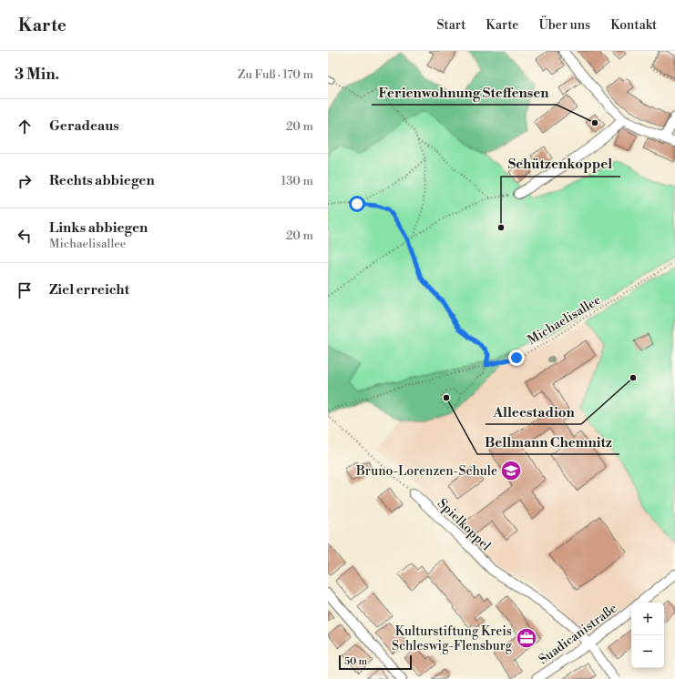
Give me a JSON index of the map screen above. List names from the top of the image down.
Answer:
{
  "streets": {
    "street": ["Spielkoppel", "Suadicanistraße"],
    "path": ["Michaelisallee"]
  },
  "crossings": [
    ["Spielkoppel", "Suadicanistraße"]
  ],
  "places": {
    "other": [
      "Ferienwohnung Steffensen",
      "Schützenkoppel",
      "Alleestadion",
      "Bellmann Chemnitz"
    ],
    "school or university": ["Bruno-Lorenzen-Schule"],
    "office": ["Kulturstiftung Kreis Schleswig-Flensburg"]
  },
  "scale_bar": "50 m",
  "page": {
    "header": "Karte",
    "nav": [
      "Start",
      "Karte",
      "Über uns",
      "Kontakt"
    ],
    "heading": ["3 Min.", "Zu Fuß · 170 m"],
    "list": [
      ["Geradeaus", "20 m"],
      ["Rechts abbiegen", "130 m"],
      ["Links abbiegen", "Michaelisallee", "20 m"],
      "Ziel erreicht"
    ],
    "map_buttons": ["+", "−"],
    "scale": "50 m"
  }
}
